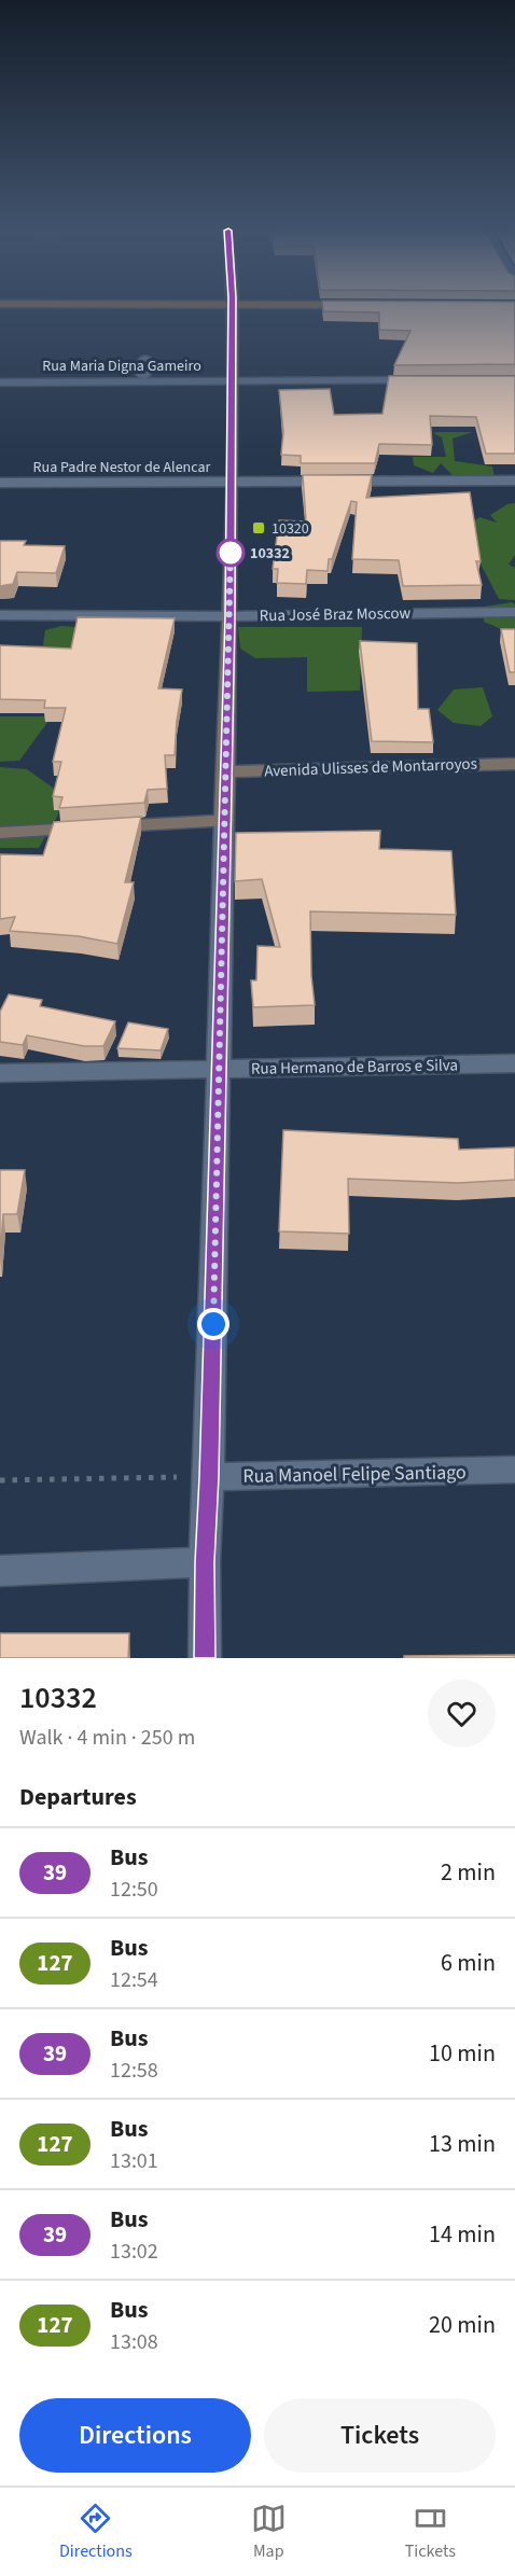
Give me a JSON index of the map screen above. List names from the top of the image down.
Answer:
{
  "streets": {
    "street": [
      "Rua Maria Digna Gameiro",
      "Rua Padre Nestor de Alencar",
      "Rua José Braz Moscow",
      "Avenida Ulisses de Montarroyos",
      "Rua Hermano de Barros e Silva",
      "Rua Manoel Felipe Santiago"
    ]
  },
  "places": {
    "transit": ["10320"],
    "other": ["10332"]
  },
  "lines": ["bus line 39"],
  "page": {
    "heading": [
      ["10332", "Walk · 4 min · 250 m"],
      "Departures"
    ],
    "list": [
      {
        "mark": "39",
        "name": "Bus",
        "note": "12:50",
        "value": "2 min"
      },
      {
        "mark": "127",
        "name": "Bus",
        "note": "12:54",
        "value": "6 min"
      },
      {
        "mark": "39",
        "name": "Bus",
        "note": "12:58",
        "value": "10 min"
      },
      {
        "mark": "127",
        "name": "Bus",
        "note": "13:01",
        "value": "13 min"
      },
      {
        "mark": "39",
        "name": "Bus",
        "note": "13:02",
        "value": "14 min"
      },
      {
        "mark": "127",
        "name": "Bus",
        "note": "13:08",
        "value": "20 min"
      }
    ],
    "buttons": ["Directions", "Tickets"],
    "tabs": ["Directions", "Map", "Tickets"]
  }
}
